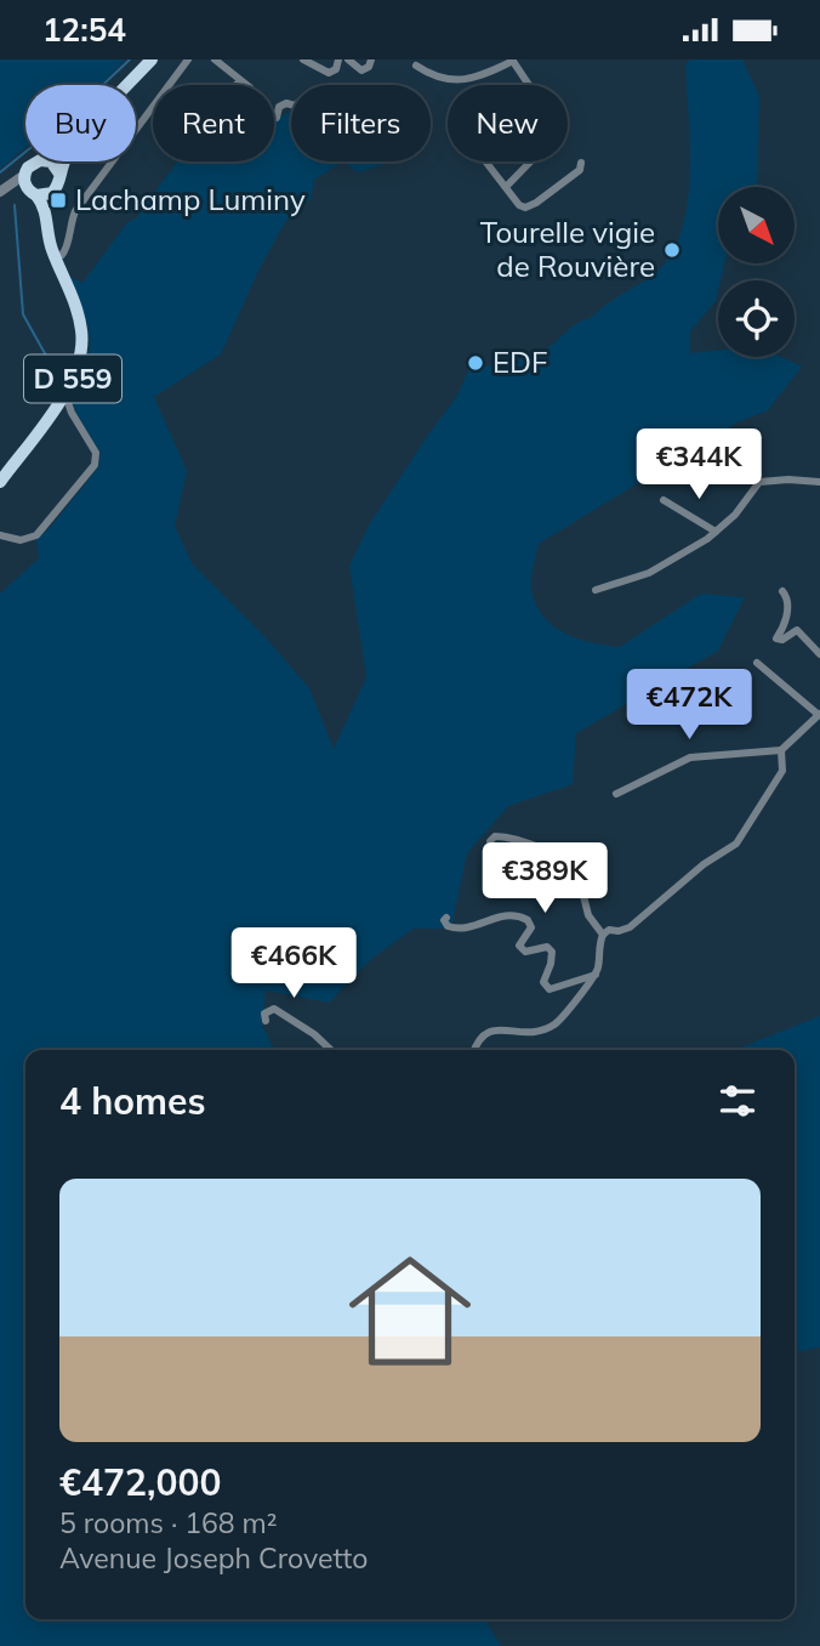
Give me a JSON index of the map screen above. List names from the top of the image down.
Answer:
{
  "streets": {
    "main road": ["D 559"]
  },
  "places": {
    "transit": ["Lachamp Luminy"],
    "other": ["Tourelle vigie de Rouvière", "EDF"]
  },
  "north": "bottom right",
  "page": {
    "status": "12:54",
    "chip": [
      "Buy",
      "Rent",
      "Filters",
      "New"
    ],
    "price": [
      "€344K",
      "€472K",
      "€389K",
      "€466K"
    ],
    "heading": "4 homes",
    "list": [
      {
        "name": "€472,000",
        "note": "5 rooms · 168 m² · Avenue Joseph Crovetto"
      }
    ]
  }
}
